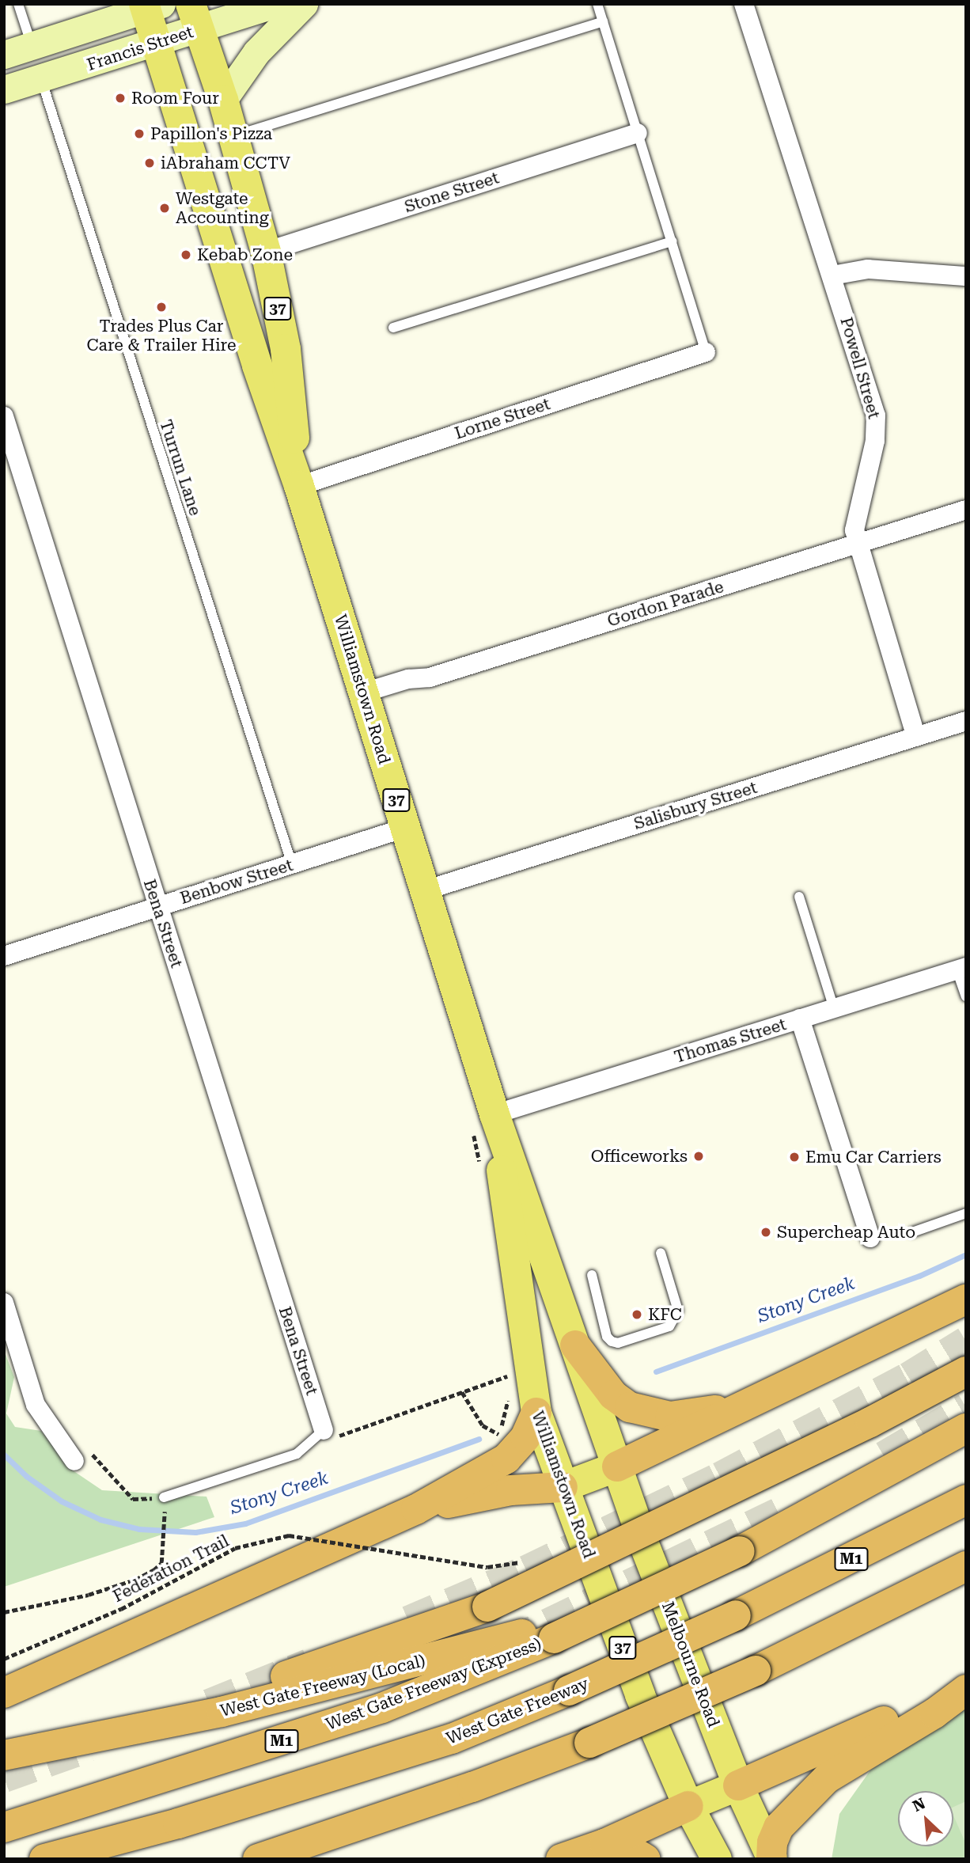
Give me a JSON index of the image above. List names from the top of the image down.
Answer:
{
  "streets": {
    "highway": [
      "M1",
      "West Gate Freeway (Express)",
      "West Gate Freeway (Local)",
      "West Gate Freeway"
    ],
    "main road": [
      "Francis Street",
      "37",
      "Williamstown Road",
      "Melbourne Road"
    ],
    "street": [
      "Stone Street",
      "Powell Street",
      "Lorne Street",
      "Gordon Parade",
      "Salisbury Street",
      "Benbow Street",
      "Bena Street",
      "Thomas Street"
    ],
    "lane": ["Turrun Lane"],
    "path": ["Federation Trail"]
  },
  "crossings": [
    ["Francis Street", "Turrun Lane"],
    ["Francis Street", "Williamstown Road"],
    ["Stone Street", "Williamstown Road"],
    ["37", "Williamstown Road"],
    ["Powell Street", "Gordon Parade"],
    ["Powell Street", "Salisbury Street"],
    ["Lorne Street", "Williamstown Road"],
    ["Turrun Lane", "Benbow Street"],
    ["Gordon Parade", "Williamstown Road"],
    ["Williamstown Road", "Salisbury Street"],
    ["Williamstown Road", "Benbow Street"],
    ["Williamstown Road", "Thomas Street"],
    ["Williamstown Road", "Melbourne Road"],
    ["Benbow Street", "Bena Street"],
    ["West Gate Freeway (Express)", "West Gate Freeway (Local)"]
  ],
  "water": ["Stony Creek"],
  "places": [
    "Room Four",
    "Papillon's Pizza",
    "iAbraham CCTV",
    "Westgate Accounting",
    "Kebab Zone",
    "Trades Plus Car Care & Trailer Hire",
    "Officeworks",
    "Emu Car Carriers",
    "Supercheap Auto",
    "KFC"
  ],
  "north": "top left"
}
